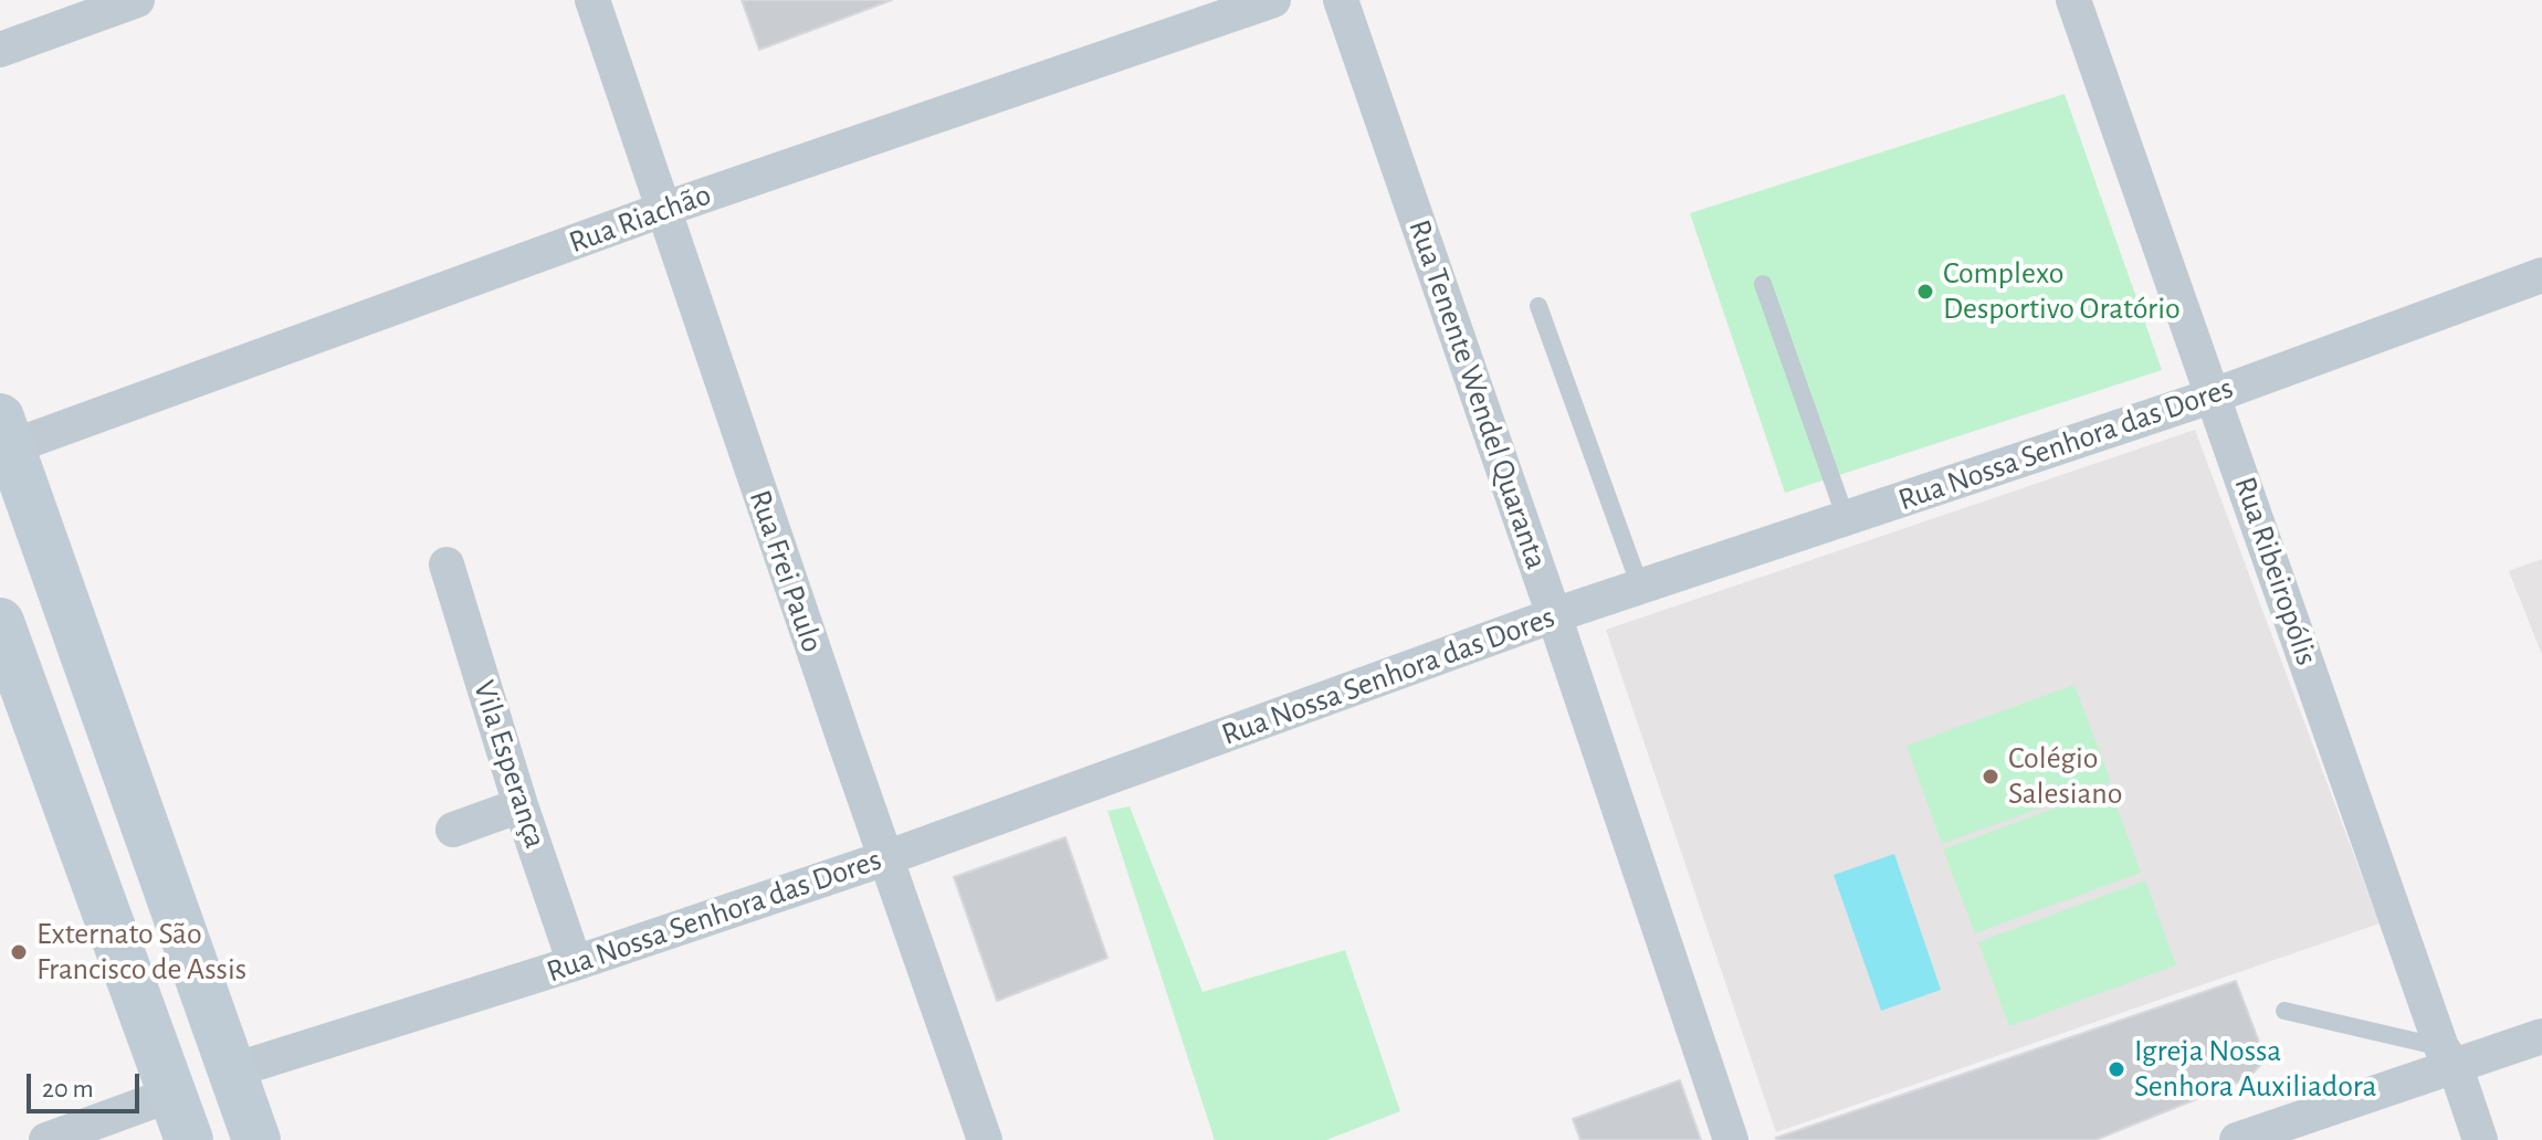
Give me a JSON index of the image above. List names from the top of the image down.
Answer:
{
  "streets": {
    "street": [
      "Rua Riachão",
      "Rua Tenente Wendel Quaranta",
      "Rua Nossa Senhora das Dores",
      "Rua Frei Paulo",
      "Rua Ribeiropólis",
      "Vila Esperança"
    ]
  },
  "crossings": [
    ["Rua Riachão", "Rua Frei Paulo"],
    ["Rua Tenente Wendel Quaranta", "Rua Nossa Senhora das Dores"],
    ["Rua Nossa Senhora das Dores", "Rua Frei Paulo"],
    ["Rua Nossa Senhora das Dores", "Rua Ribeiropólis"],
    ["Rua Nossa Senhora das Dores", "Vila Esperança"]
  ],
  "places": [
    "Complexo Desportivo Oratório",
    "Colégio Salesiano",
    "Externato São Francisco de Assis",
    "Igreja Nossa Senhora Auxiliadora"
  ],
  "scale_bar": "20 m"
}
